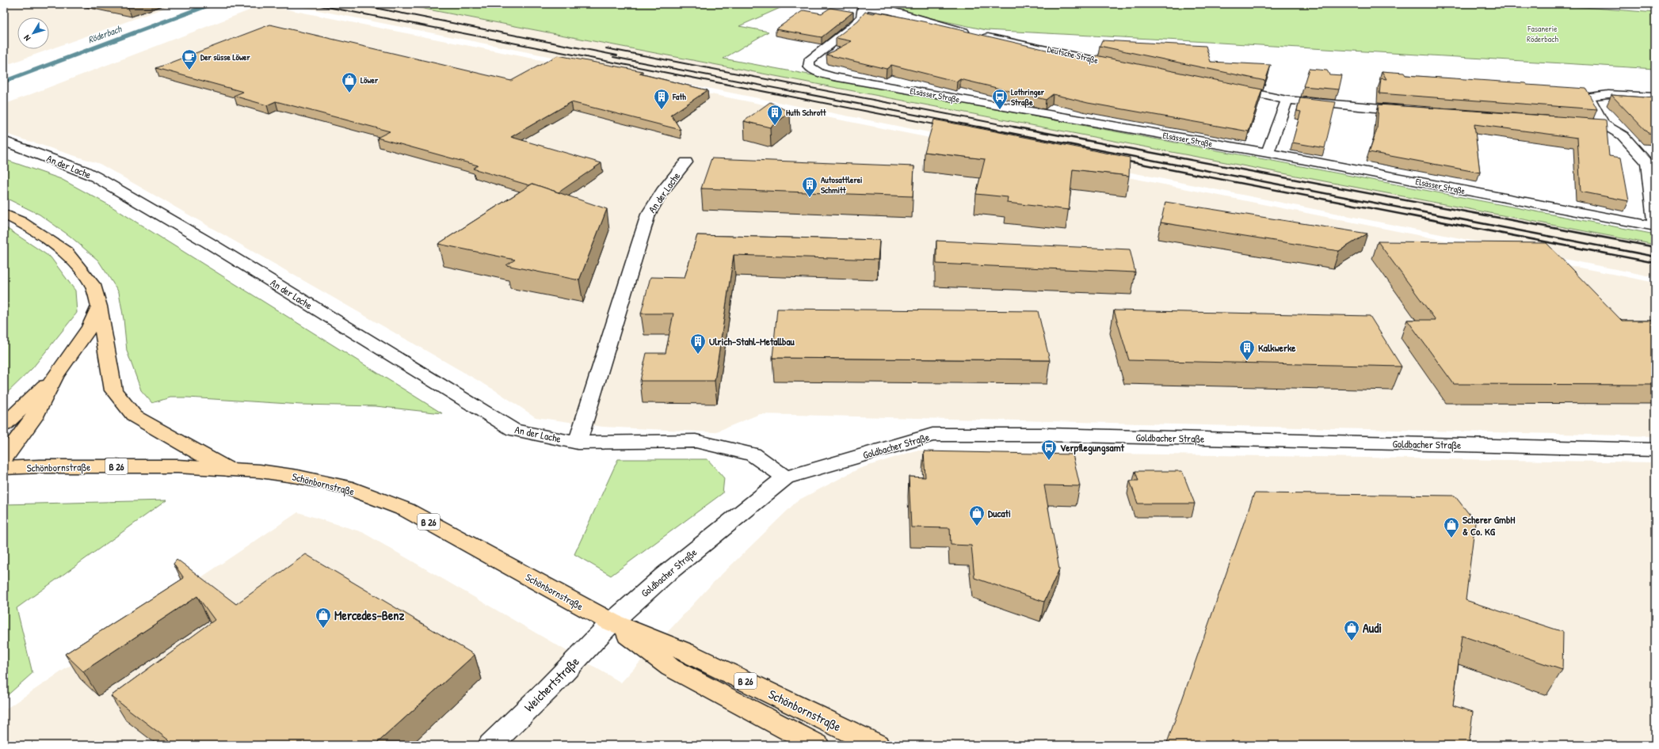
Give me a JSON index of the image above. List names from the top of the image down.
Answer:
{
  "streets": {
    "main road": ["B 26", "Schönbornstraße"],
    "street": [
      "Deutsche Straße",
      "Elsässer Straße",
      "An der Lache",
      "Goldbacher Straße",
      "Weichertstraße"
    ]
  },
  "crossings": [
    ["Deutsche Straße", "Elsässer Straße"],
    ["An der Lache", "Goldbacher Straße"],
    ["Goldbacher Straße", "Schönbornstraße"],
    ["Goldbacher Straße", "Weichertstraße"],
    ["Schönbornstraße", "Weichertstraße"]
  ],
  "water": ["Röderbach"],
  "parks": ["Fasanerie Röderbach"],
  "places": {
    "cafe": ["Der süsse Löwer"],
    "shop": [
      "Löwer",
      "Ducati",
      "Scherer GmbH & Co. KG",
      "Mercedes-Benz",
      "Audi"
    ],
    "building": [
      "Fath",
      "Huth Schrott",
      "Autosattlerei Schmitt",
      "Ulrich-Stahl-Metallbau",
      "Kalkwerke"
    ],
    "bus stop": ["Lothringer Straße", "Verpflegungsamt"]
  },
  "north": "bottom left"
}
